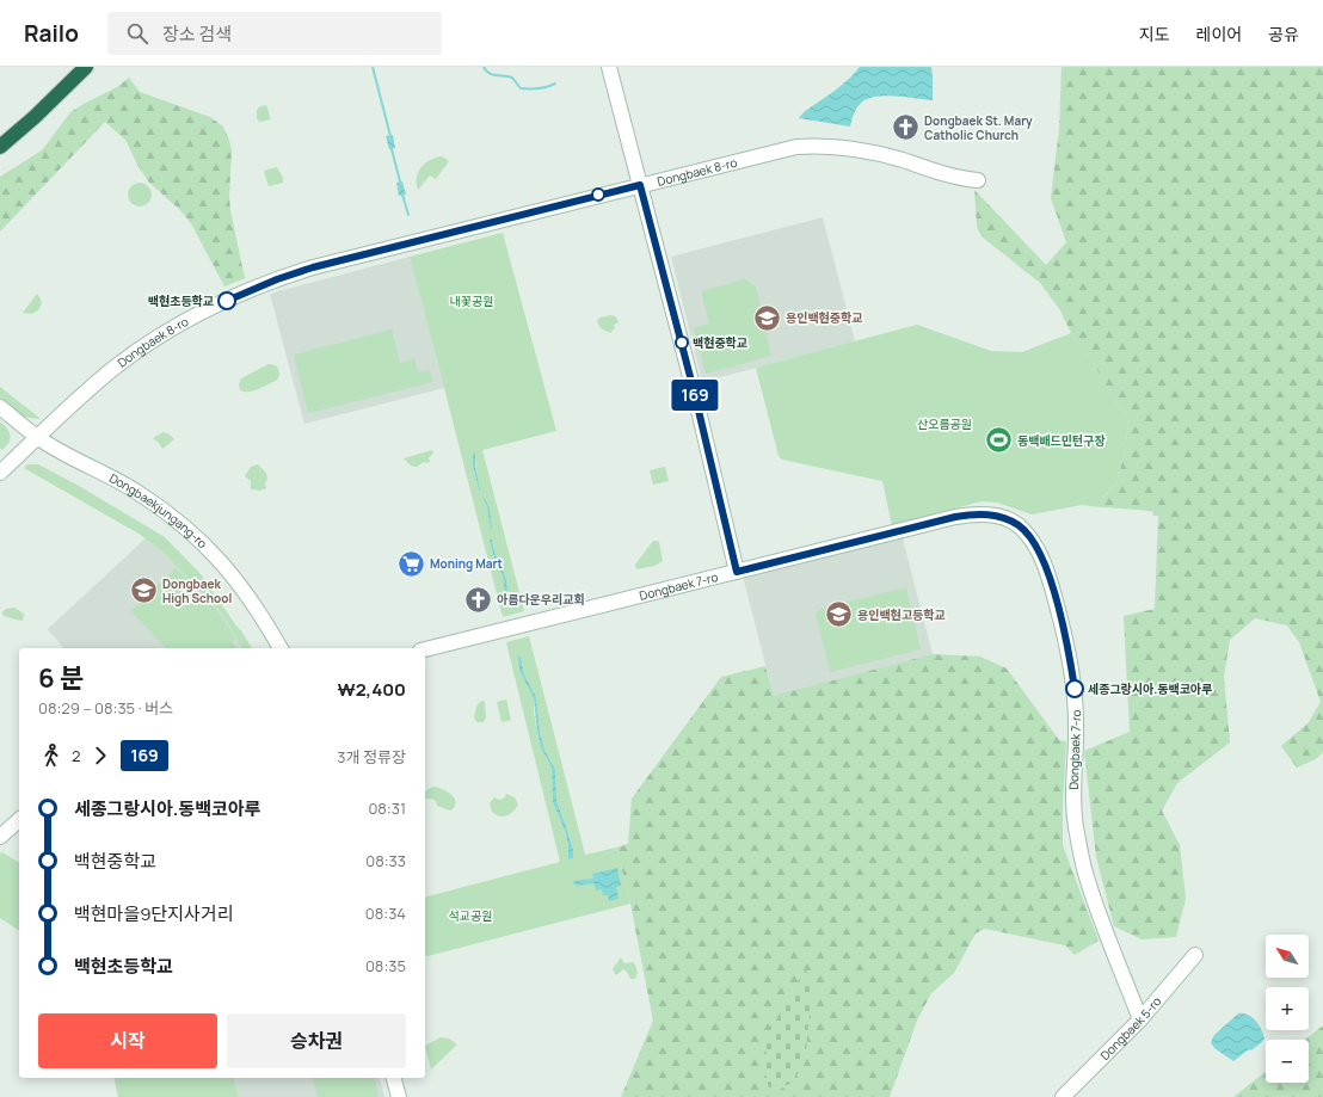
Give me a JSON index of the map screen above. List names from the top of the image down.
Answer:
{
  "streets": {
    "street": [
      "Dongbaek 8-ro",
      "Dongbaekjungang-ro",
      "Dongbaek 7-ro",
      "Dongbaek 5-ro"
    ]
  },
  "crossings": [
    ["Dongbaek 8-ro", "Dongbaekjungang-ro"],
    ["Dongbaek 7-ro", "Dongbaek 5-ro"]
  ],
  "parks": ["내꽃공원", "산오름공원", "석교공원"],
  "places": {
    "church": ["Dongbaek St. Mary Catholic Church", "아름다운우리교회"],
    "other": ["백현초등학교", "백현중학교", "세종그랑시아.동백코아루"],
    "school or university": ["용인백현중학교", "Dongbaek High School", "용인백현고등학교"],
    "sports": ["동백배드민턴구장"],
    "supermarket": ["Moning Mart"]
  },
  "lines": ["bus line 169"],
  "north": "top left",
  "page": {
    "header": "Railo",
    "search": "장소 검색",
    "nav": ["지도", "레이어", "공유"],
    "on_map": "169",
    "heading": ["6 분", "08:29 – 08:35 · 버스", "₩2,400"],
    "legs": ["2", "169", "3개 정류장"],
    "list": [
      {
        "name": "세종그랑시아.동백코아루",
        "value": "08:31"
      },
      {
        "name": "백현중학교",
        "value": "08:33"
      },
      {
        "name": "백현마을9단지사거리",
        "value": "08:34"
      },
      {
        "name": "백현초등학교",
        "value": "08:35"
      }
    ],
    "map_buttons": ["+", "−"],
    "buttons": ["시작", "승차권"]
  }
}
